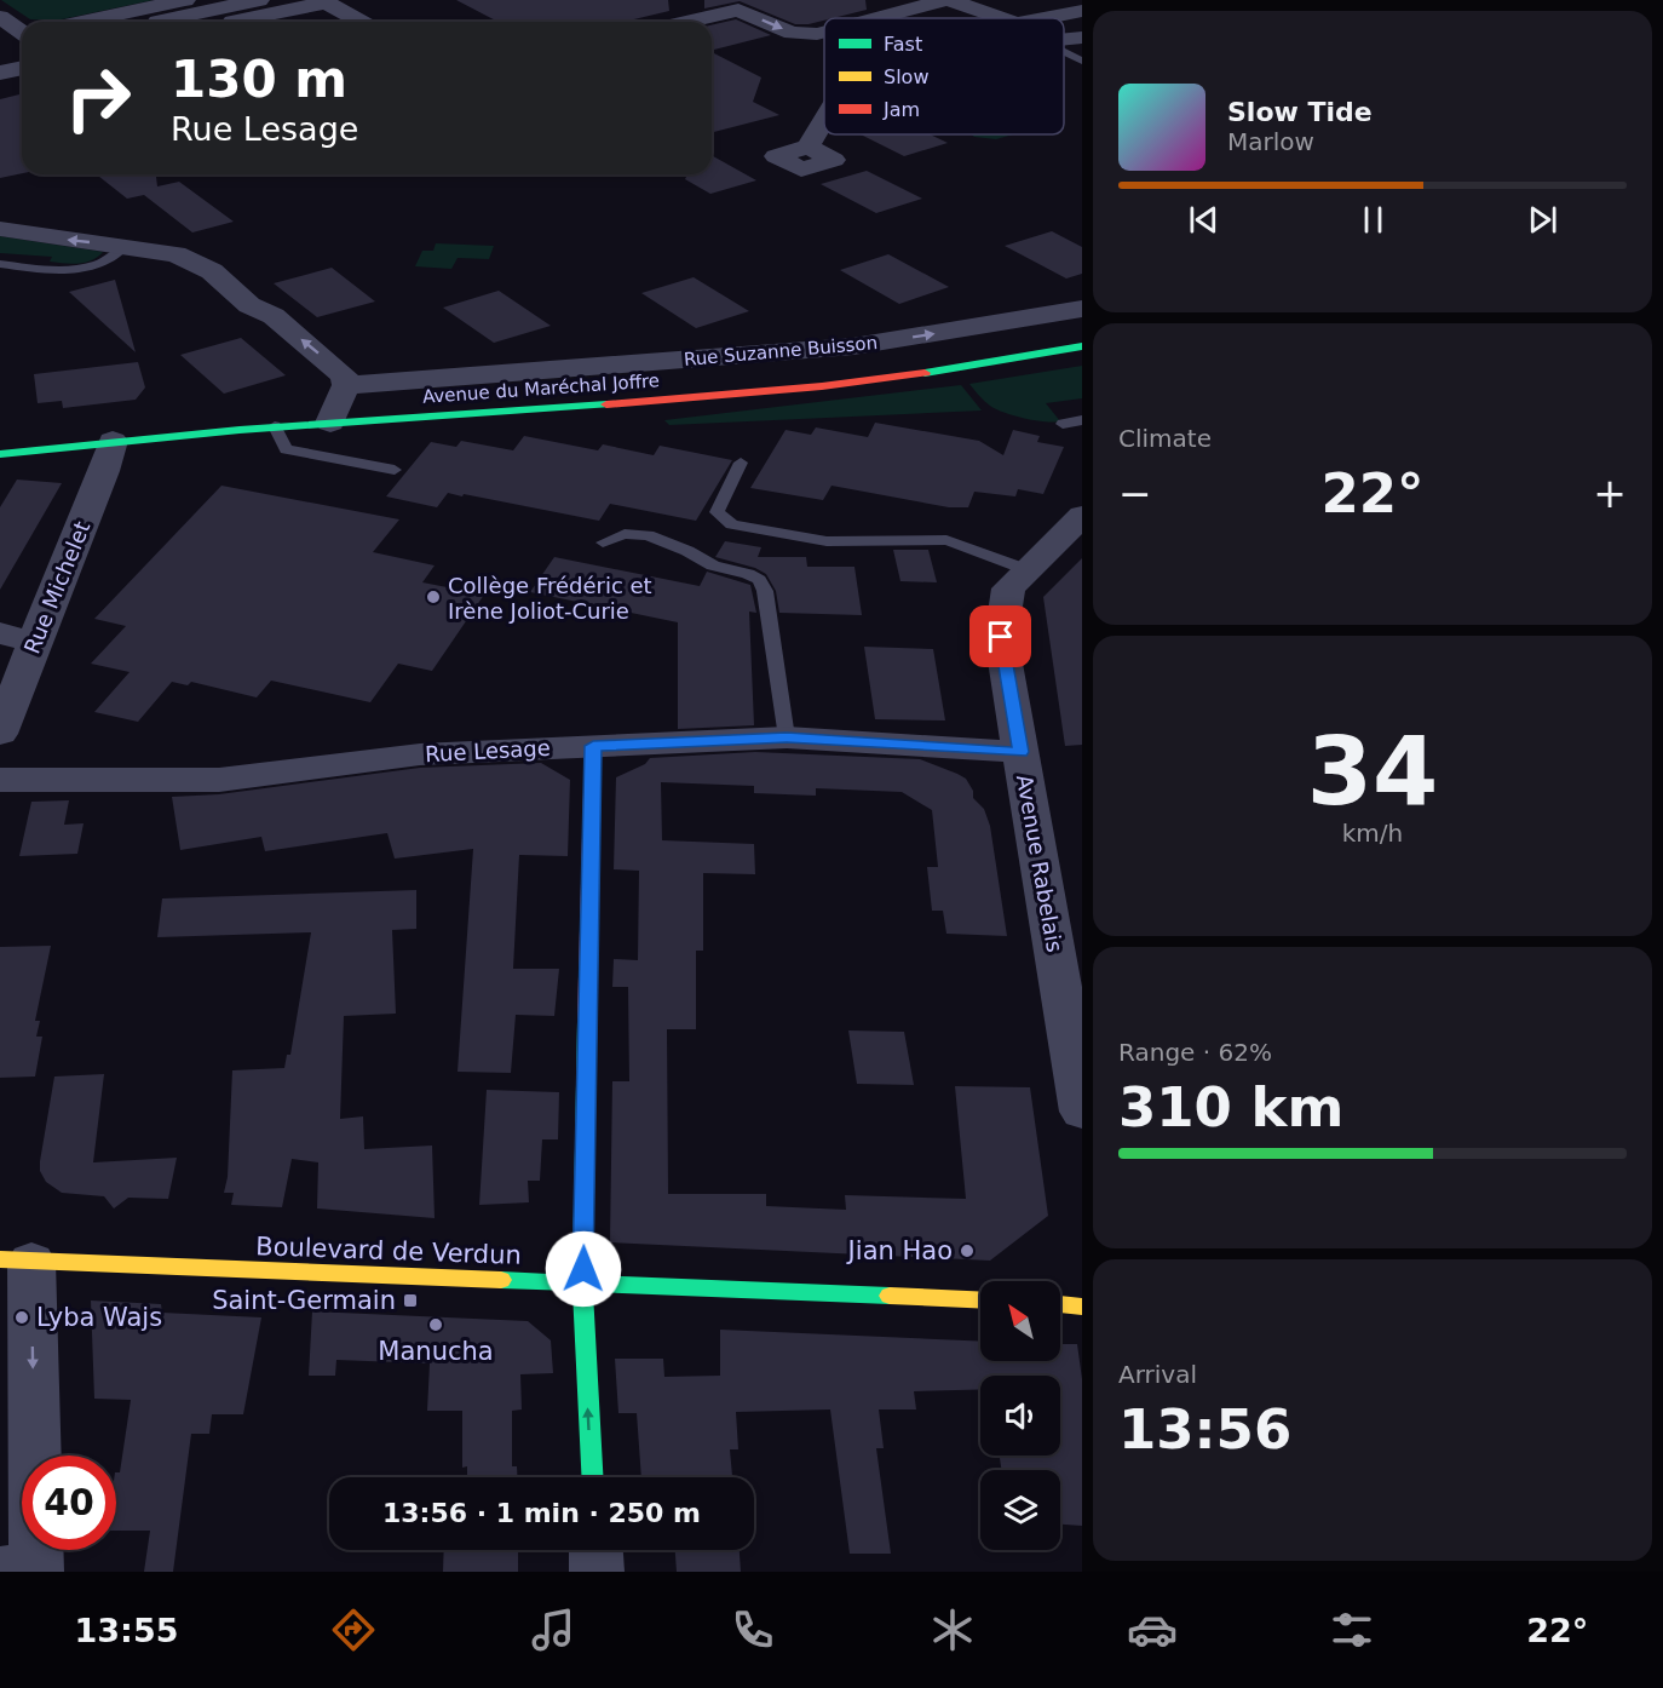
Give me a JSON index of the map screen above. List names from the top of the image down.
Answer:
{
  "streets": {
    "street": [
      "Rue Suzanne Buisson",
      "Avenue du Maréchal Joffre",
      "Rue Michelet",
      "Rue Lesage",
      "Avenue Rabelais",
      "Boulevard de Verdun"
    ]
  },
  "crossings": [
    ["Avenue du Maréchal Joffre", "Rue Michelet"],
    ["Rue Lesage", "Avenue Rabelais"]
  ],
  "one_way": ["Rue Suzanne Buisson"],
  "places": {
    "other": [
      "Collège Frédéric et Irène Joliot-Curie",
      "Jian Hao",
      "Lyba Wajs",
      "Manucha"
    ],
    "transit": ["Saint-Germain"]
  },
  "legend": ["Fast", "Slow", "Jam"],
  "north": "top left",
  "page": {
    "turn": ["130 m", "Rue Lesage"],
    "song": ["Slow Tide", "Marlow"],
    "tile": [
      "Climate",
      ["34", "km/h"],
      ["Range · 62%", "310 km"],
      ["Arrival", "13:56"]
    ],
    "heat": ["−", "22°", "+"],
    "limit": "40",
    "trip": "13:56 · 1 min · 250 m",
    "tabs": ["13:55", "22°"]
  }
}
